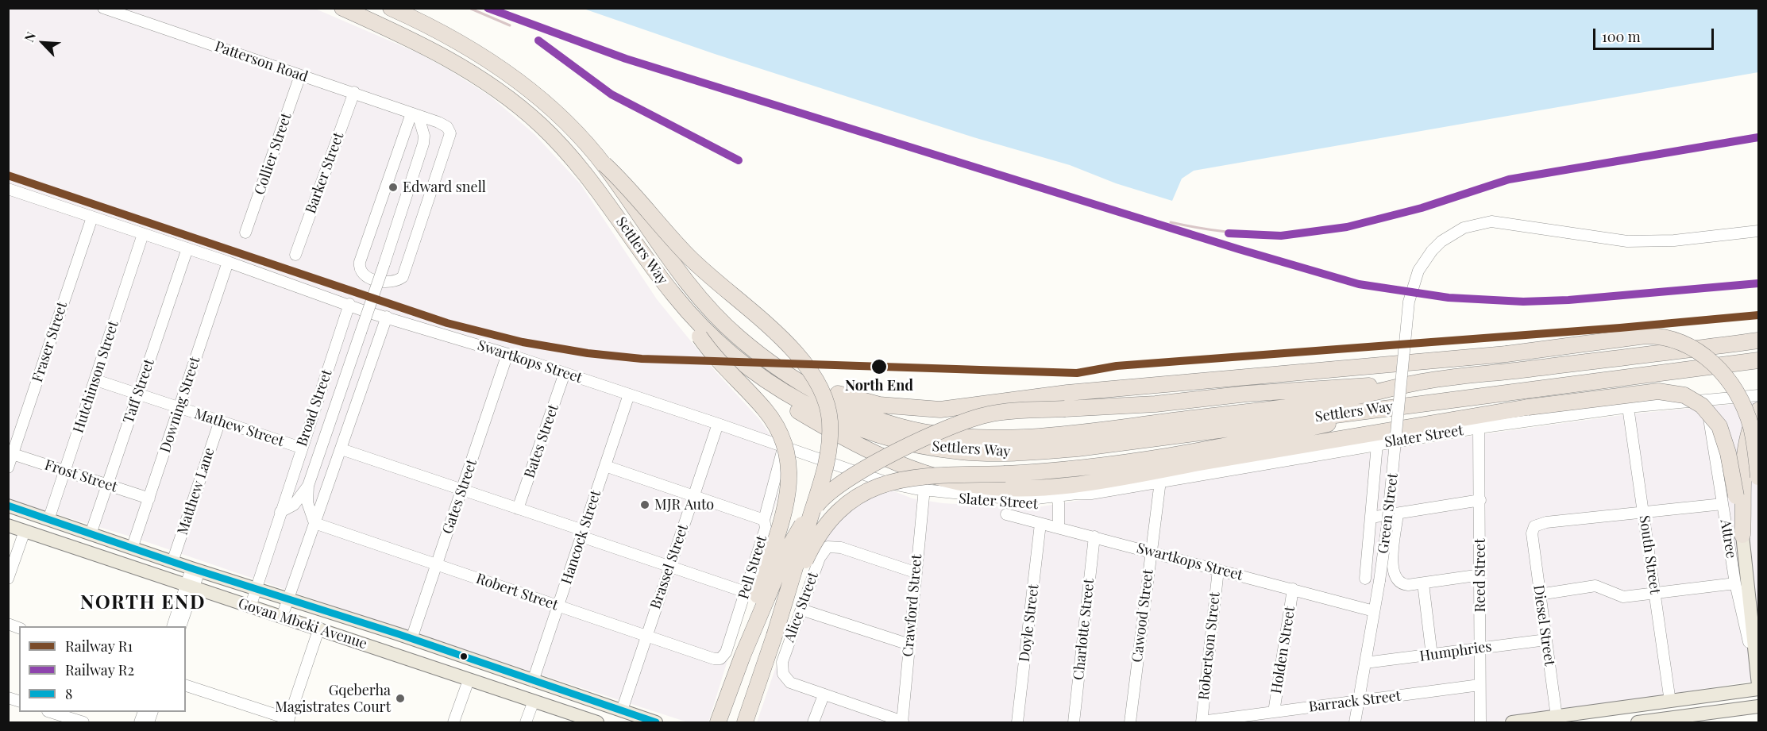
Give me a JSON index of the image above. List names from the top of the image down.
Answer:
{
  "streets": {
    "highway": ["Settlers Way"],
    "main road": ["Govan Mbeki Avenue"],
    "street": [
      "Patterson Road",
      "Collier Street",
      "Barker Street",
      "Fraser Street",
      "Swartkops Street",
      "Hutchinson Street",
      "Taff Street",
      "Downing Street",
      "Broad Street",
      "Mathew Street",
      "Slater Street",
      "Bates Street",
      "Frost Street",
      "Matthew Lane",
      "Gates Street",
      "Green Street",
      "Hancock Street",
      "Attree",
      "South Street",
      "Brassel Street",
      "Pell Street",
      "Reed Street",
      "Robert Street",
      "Crawford Street",
      "Alice Street",
      "Cawood Street",
      "Doyle Street",
      "Diesel Street",
      "Charlotte Street",
      "Robertson Street",
      "Holden Street",
      "Humphries",
      "Barrack Street"
    ]
  },
  "crossings": [
    ["Patterson Road", "Collier Street"],
    ["Patterson Road", "Barker Street"],
    ["Patterson Road", "Broad Street"],
    ["Fraser Street", "Swartkops Street"],
    ["Fraser Street", "Frost Street"],
    ["Swartkops Street", "Hutchinson Street"],
    ["Swartkops Street", "Taff Street"],
    ["Swartkops Street", "Downing Street"],
    ["Swartkops Street", "Broad Street"],
    ["Swartkops Street", "Slater Street"],
    ["Swartkops Street", "Bates Street"],
    ["Swartkops Street", "Gates Street"],
    ["Swartkops Street", "Green Street"],
    ["Swartkops Street", "Hancock Street"],
    ["Swartkops Street", "Brassel Street"],
    ["Swartkops Street", "Pell Street"],
    ["Swartkops Street", "Crawford Street"],
    ["Swartkops Street", "Cawood Street"],
    ["Swartkops Street", "Doyle Street"],
    ["Swartkops Street", "Charlotte Street"],
    ["Swartkops Street", "Robertson Street"],
    ["Swartkops Street", "Holden Street"],
    ["Hutchinson Street", "Mathew Street"],
    ["Hutchinson Street", "Frost Street"],
    ["Hutchinson Street", "Govan Mbeki Avenue"],
    ["Taff Street", "Mathew Street"],
    ["Taff Street", "Frost Street"],
    ["Taff Street", "Govan Mbeki Avenue"],
    ["Downing Street", "Mathew Street"],
    ["Downing Street", "Frost Street"],
    ["Downing Street", "Govan Mbeki Avenue"],
    ["Broad Street", "Mathew Street"],
    ["Broad Street", "Robert Street"],
    ["Broad Street", "Govan Mbeki Avenue"],
    ["Mathew Street", "Matthew Lane"],
    ["Slater Street", "Green Street"],
    ["Slater Street", "Attree"],
    ["Slater Street", "South Street"],
    ["Slater Street", "Reed Street"],
    ["Slater Street", "Crawford Street"],
    ["Slater Street", "Cawood Street"],
    ["Matthew Lane", "Govan Mbeki Avenue"],
    ["Gates Street", "Robert Street"],
    ["Gates Street", "Govan Mbeki Avenue"],
    ["Green Street", "Humphries"],
    ["Green Street", "Barrack Street"],
    ["Hancock Street", "Robert Street"],
    ["Hancock Street", "Govan Mbeki Avenue"],
    ["South Street", "Diesel Street"],
    ["Brassel Street", "Robert Street"],
    ["Brassel Street", "Govan Mbeki Avenue"],
    ["Pell Street", "Robert Street"],
    ["Reed Street", "Humphries"],
    ["Reed Street", "Barrack Street"],
    ["Crawford Street", "Alice Street"],
    ["Diesel Street", "Humphries"],
    ["Robertson Street", "Barrack Street"],
    ["Holden Street", "Barrack Street"]
  ],
  "districts": ["NORTH END"],
  "places": [
    "Edward snell",
    "North End",
    "MJR Auto",
    "Gqeberha Magistrates Court"
  ],
  "lines": ["rail line R2", "rail line R1", "transit line 8"],
  "legend": ["Railway R1", "Railway R2", "8"],
  "scale_bar": "100 m",
  "north": "top left"
}
